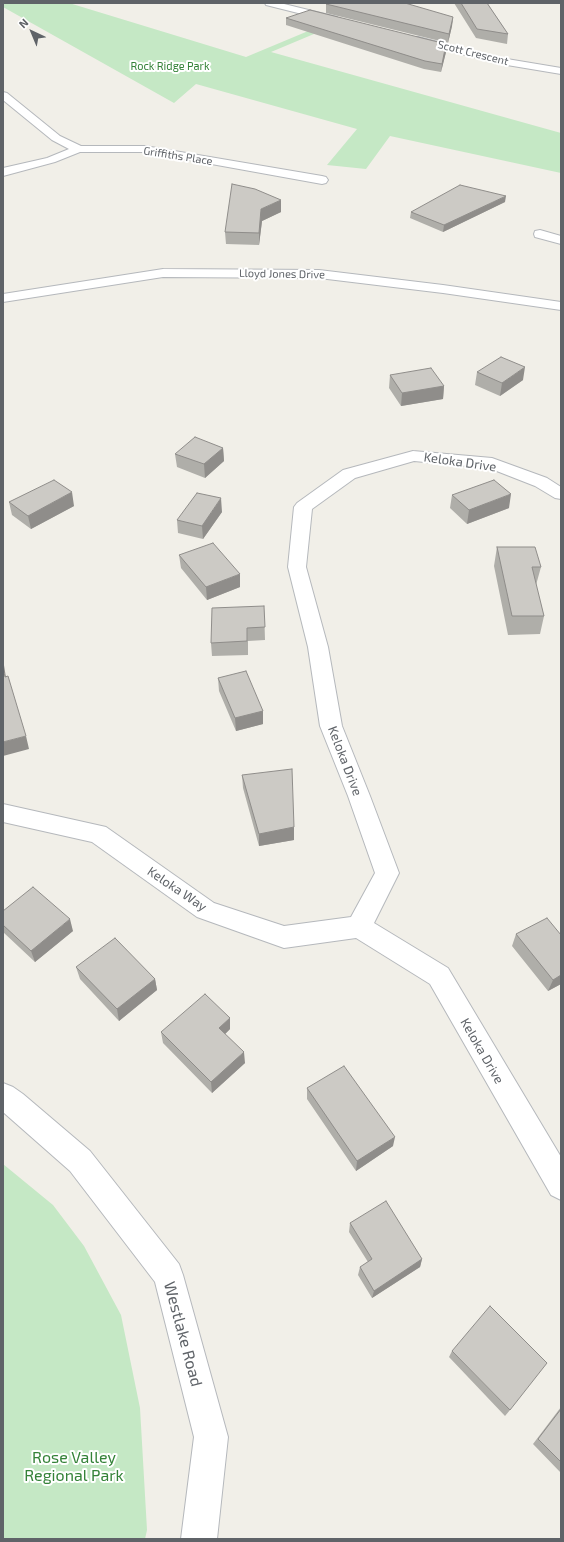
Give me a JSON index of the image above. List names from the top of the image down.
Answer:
{
  "streets": {
    "street": [
      "Scott Crescent",
      "Griffiths Place",
      "Lloyd Jones Drive",
      "Keloka Drive",
      "Keloka Way",
      "Westlake Road"
    ]
  },
  "crossings": [
    ["Keloka Drive", "Keloka Way"]
  ],
  "parks": ["Rock Ridge Park", "Rose Valley Regional Park"],
  "north": "top left"
}
